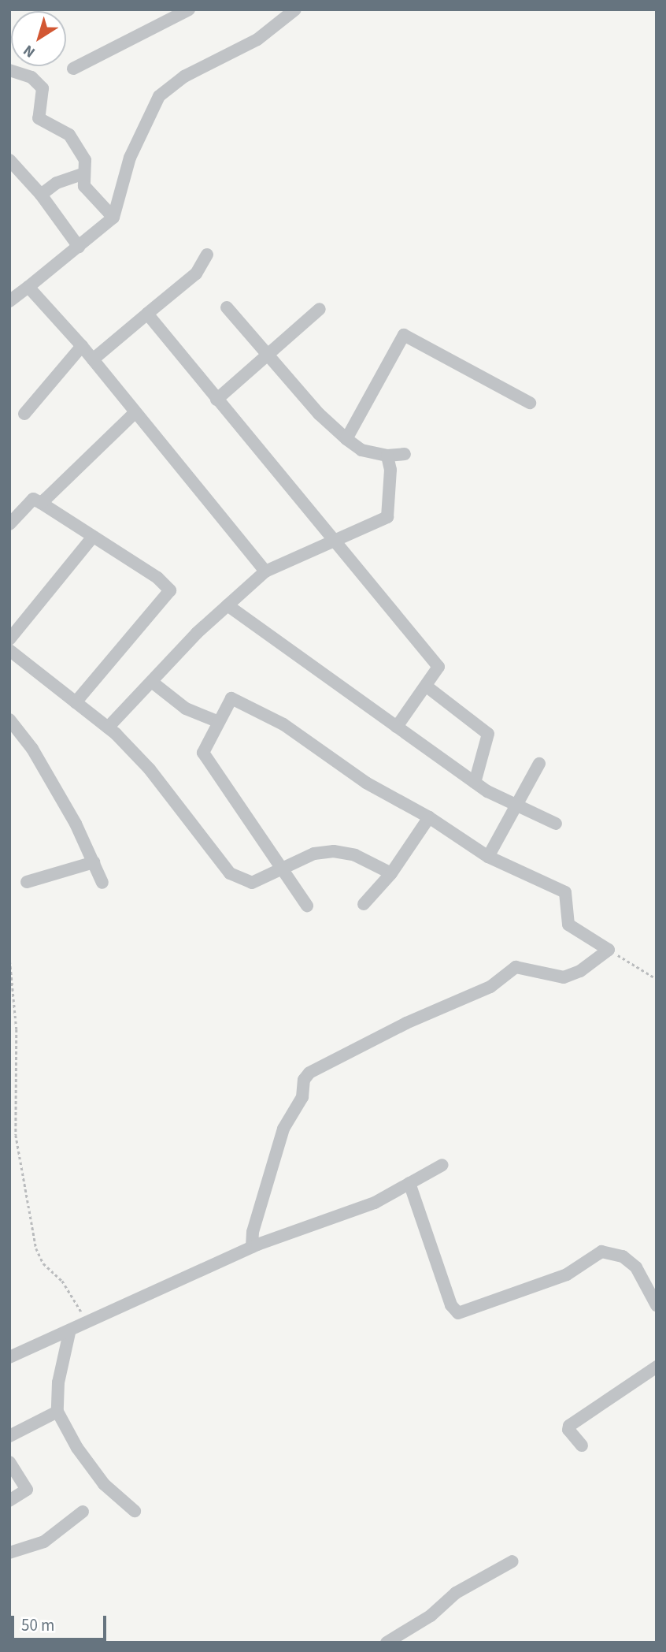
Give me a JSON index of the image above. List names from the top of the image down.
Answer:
{
  "scale_bar": "50 m",
  "north": "bottom left"
}
